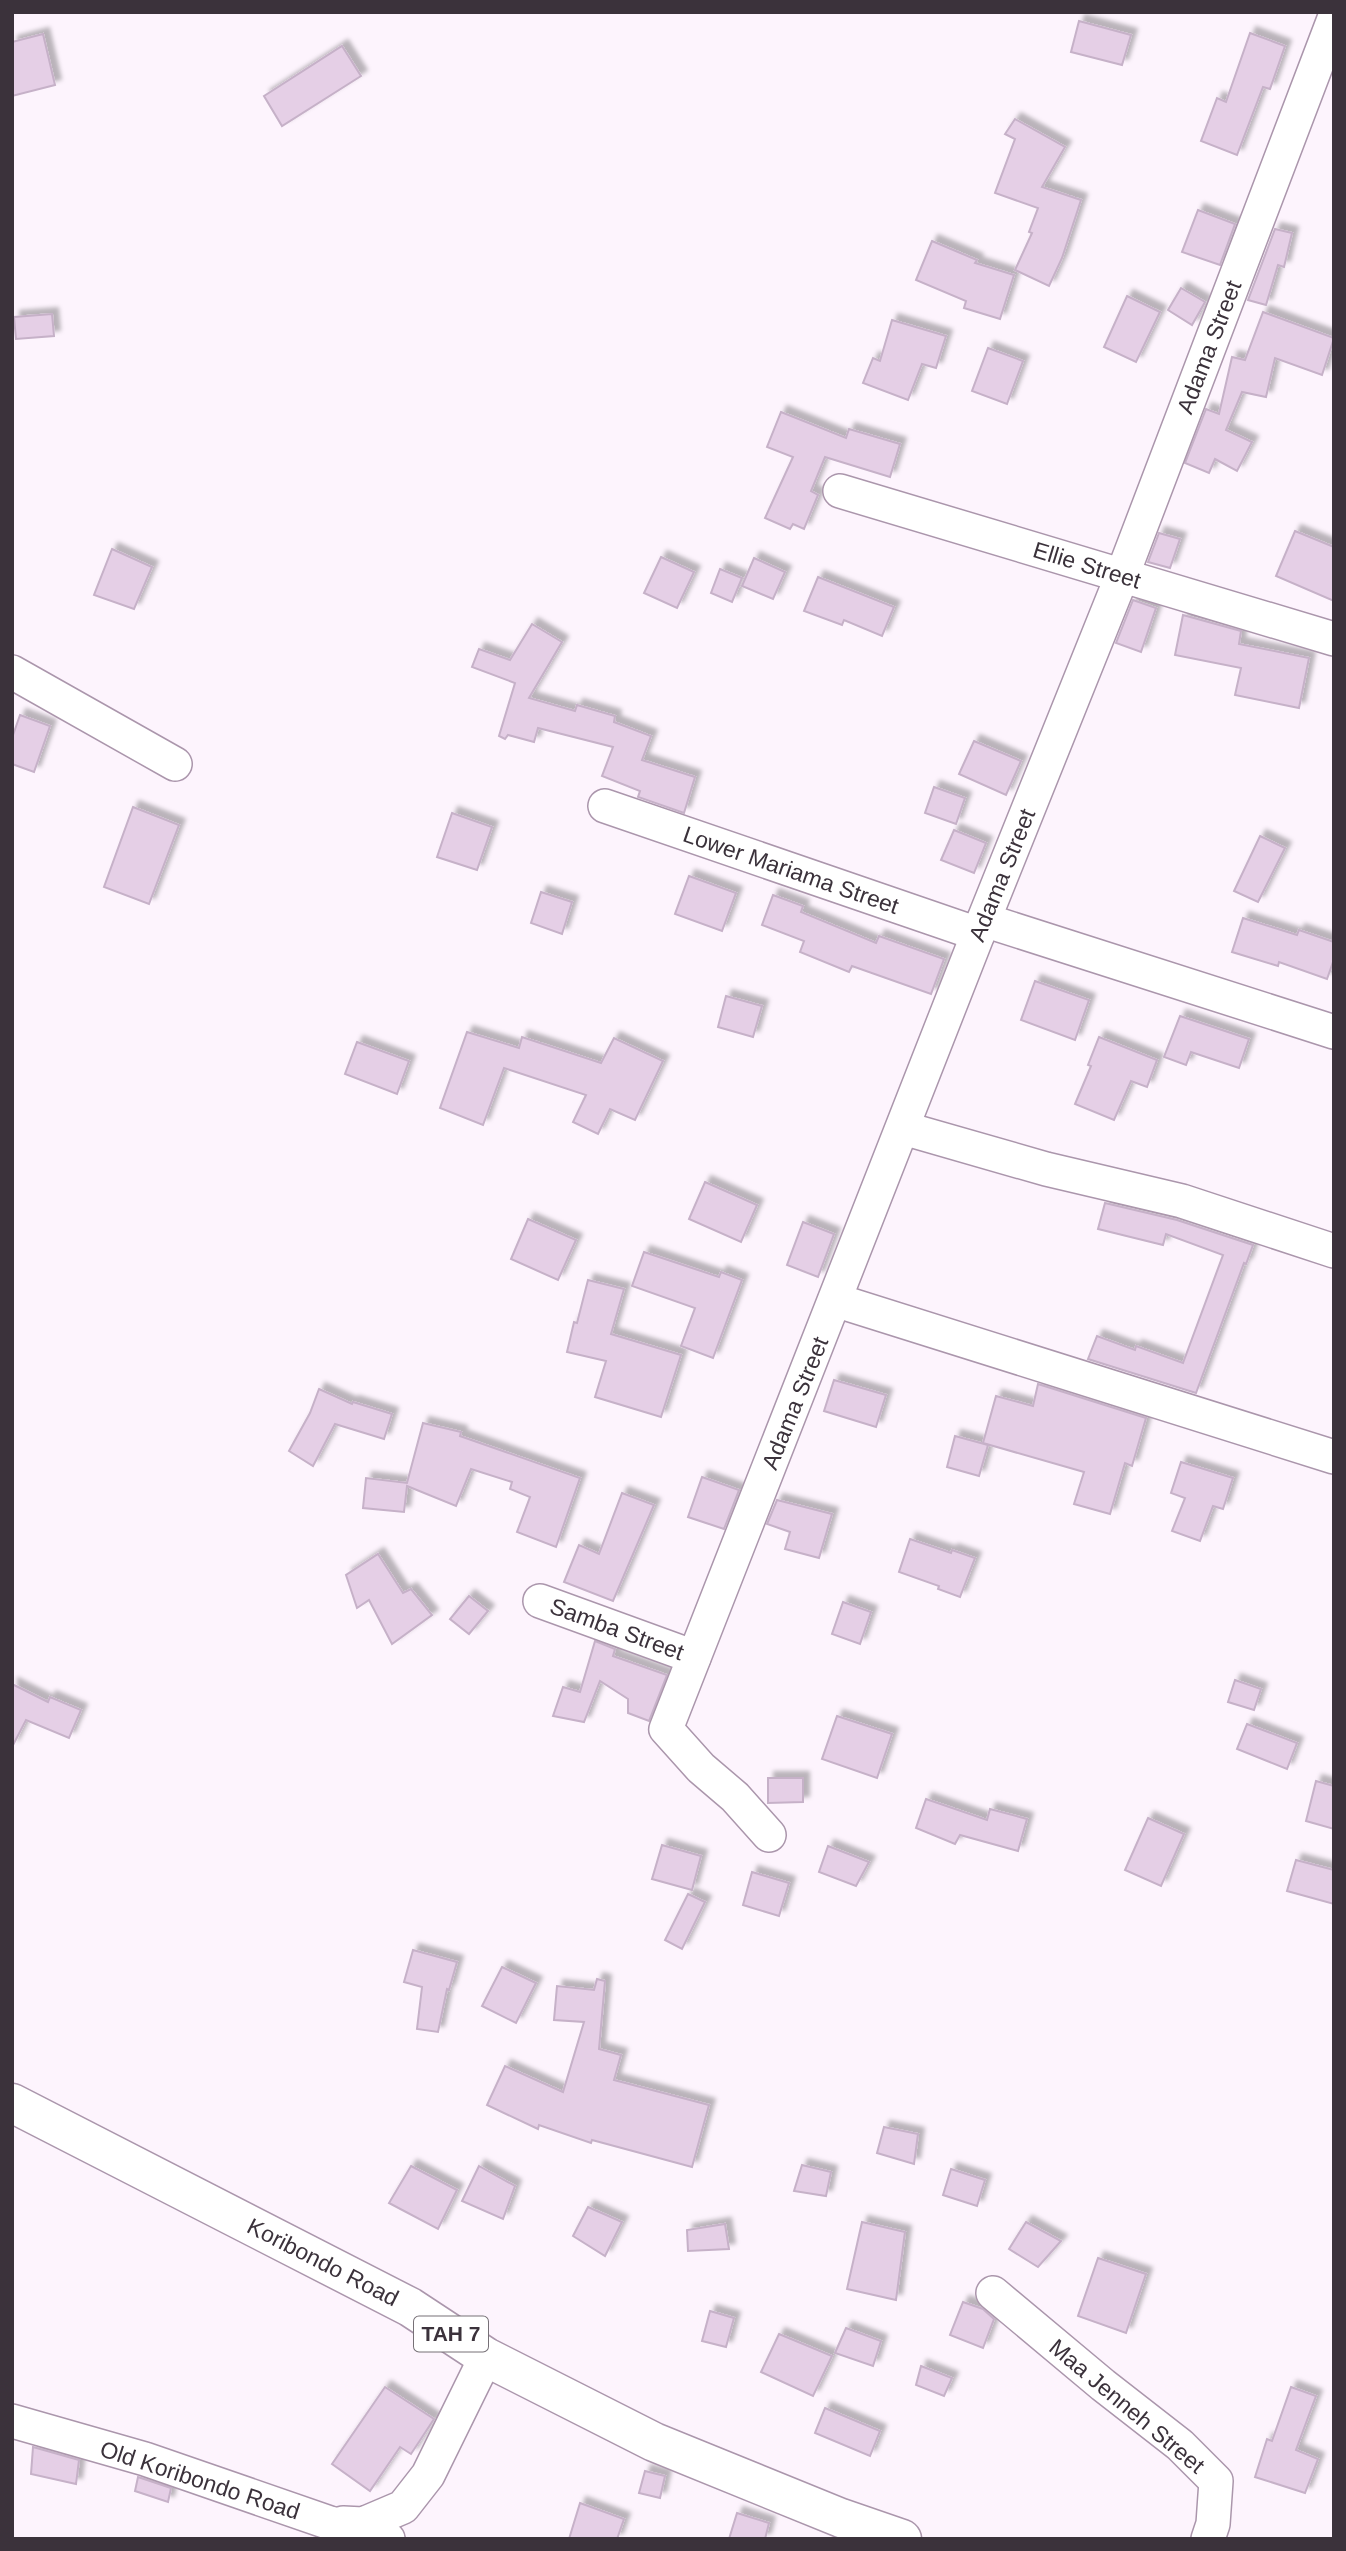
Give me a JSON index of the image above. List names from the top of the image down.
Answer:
{
  "streets": {
    "highway": ["Koribondo Road", "TAH 7"],
    "street": [
      "Adama Street",
      "Ellie Street",
      "Lower Mariama Street",
      "Samba Street",
      "Maa Jenneh Street",
      "Old Koribondo Road"
    ]
  },
  "crossings": [
    ["Adama Street", "Ellie Street"],
    ["Adama Street", "Lower Mariama Street"],
    ["Adama Street", "Samba Street"]
  ]
}
